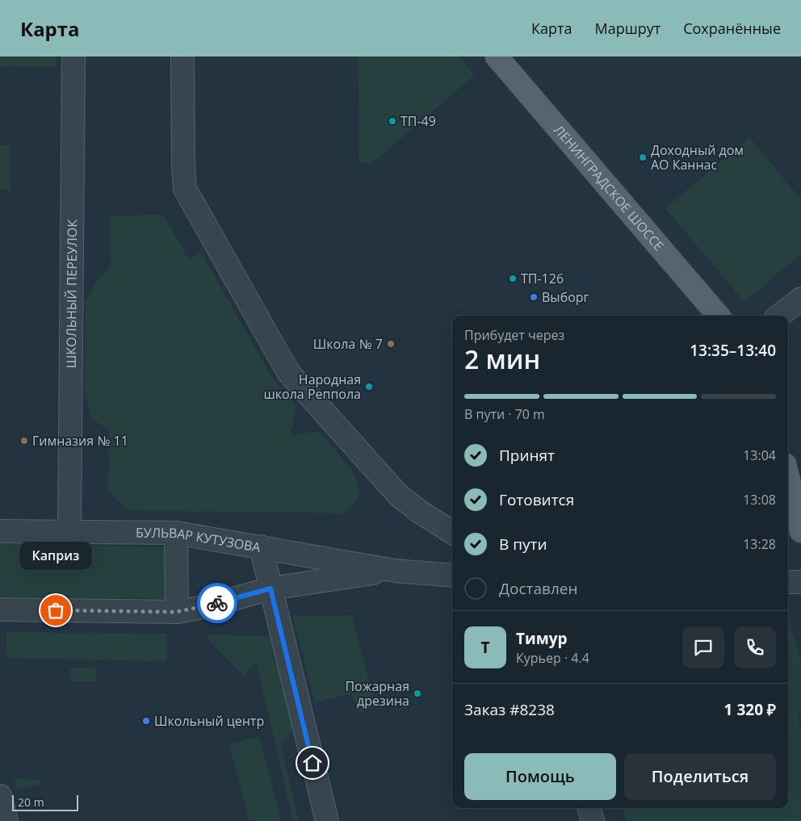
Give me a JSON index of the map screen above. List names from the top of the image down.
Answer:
{
  "streets": {
    "main road": ["ЛЕНИНГРАДСКОЕ ШОССЕ"],
    "street": ["ШКОЛЬНЫЙ ПЕРЕУЛОК", "БУЛЬВАР КУТУЗОВА"]
  },
  "crossings": [
    ["ШКОЛЬНЫЙ ПЕРЕУЛОК", "БУЛЬВАР КУТУЗОВА"]
  ],
  "places": [
    "ТП-49",
    "Доходный дом АО Каннас",
    "ТП-126",
    "Выборг",
    "Школа № 7",
    "Народная школа Реппола",
    "Гимназия № 11",
    "Каприз",
    "Пожарная дрезина",
    "Школьный центр"
  ],
  "scale_bar": "20 m",
  "page": {
    "header": "Карта",
    "nav": ["Карта", "Маршрут", "Сохранённые"],
    "heading": ["2 мин", "Прибудет через", "13:35–13:40"],
    "panel": [
      "Тимур",
      "Курьер · 4.4",
      "Заказ #8238",
      "1 320 ₽"
    ],
    "bar": "В пути · 70 m",
    "list": [
      ["Принят", "13:04"],
      ["Готовится", "13:08"],
      ["В пути", "13:28"],
      "Доставлен"
    ],
    "bubble": "Каприз",
    "round": "Т",
    "buttons": ["Помощь", "Поделиться"],
    "scale": "20 m"
  }
}
